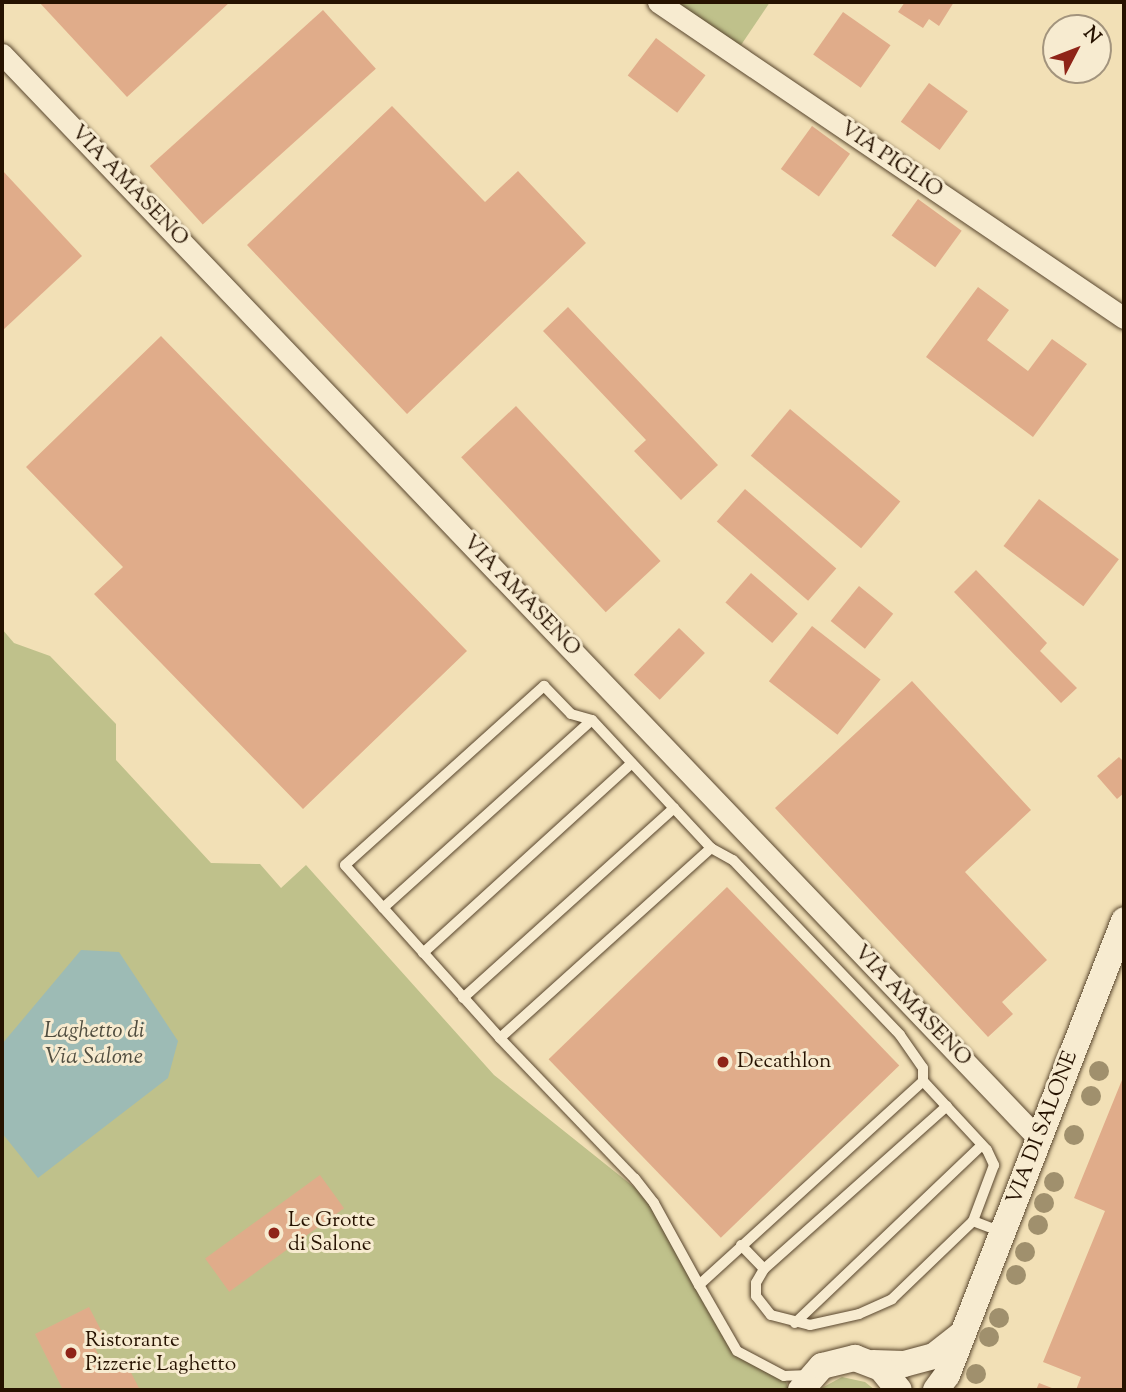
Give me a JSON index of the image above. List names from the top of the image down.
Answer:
{
  "streets": {
    "street": ["VIA PIGLIO", "VIA AMASENO", "VIA DI SALONE"]
  },
  "crossings": [
    ["VIA AMASENO", "VIA DI SALONE"]
  ],
  "water": ["Laghetto di Via Salone"],
  "places": ["Decathlon", "Le Grotte di Salone", "Ristorante Pizzerie Laghetto"],
  "north": "top right"
}
